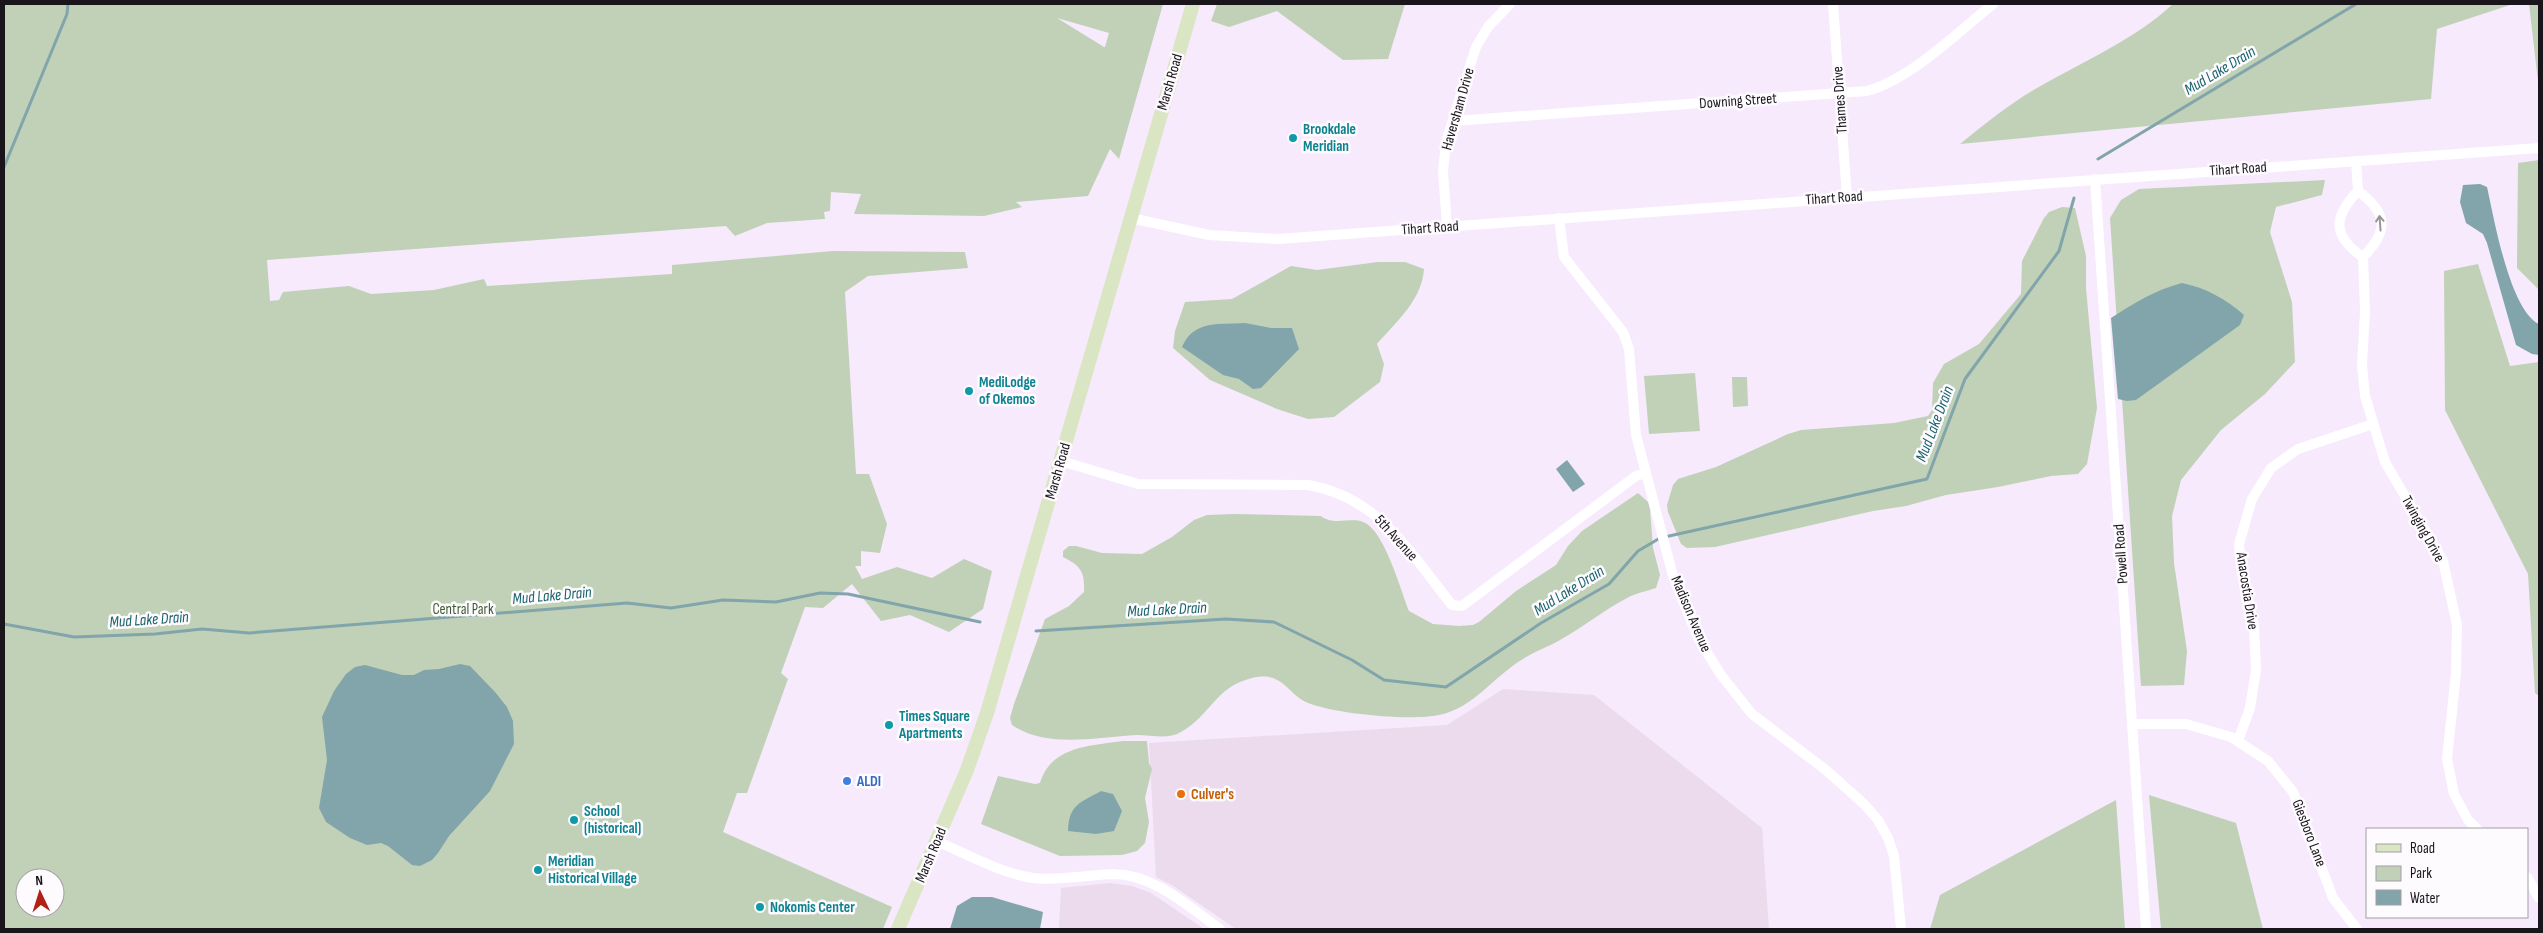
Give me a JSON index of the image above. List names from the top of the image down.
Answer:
{
  "streets": {
    "main road": ["Marsh Road"],
    "street": [
      "Thames Drive",
      "Downing Street",
      "Haversham Drive",
      "Tihart Road",
      "Twinging Drive",
      "5th Avenue",
      "Powell Road",
      "Anacostia Drive",
      "Madison Avenue",
      "Giesboro Lane"
    ]
  },
  "crossings": [
    ["Marsh Road", "Tihart Road"],
    ["Marsh Road", "5th Avenue"],
    ["Thames Drive", "Downing Street"],
    ["Thames Drive", "Tihart Road"],
    ["Downing Street", "Haversham Drive"],
    ["Haversham Drive", "Tihart Road"],
    ["Tihart Road", "Powell Road"],
    ["Tihart Road", "Madison Avenue"],
    ["Twinging Drive", "Anacostia Drive"],
    ["5th Avenue", "Madison Avenue"],
    ["Powell Road", "Giesboro Lane"],
    ["Anacostia Drive", "Giesboro Lane"]
  ],
  "water": ["Mud Lake Drain"],
  "parks": ["Central Park"],
  "places": [
    "Brookdale Meridian",
    "MediLodge of Okemos",
    "Times Square Apartments",
    "ALDI",
    "Culver's",
    "School (historical)",
    "Meridian Historical Village",
    "Nokomis Center"
  ],
  "legend": ["Road", "Park", "Water"],
  "north": "top"
}
